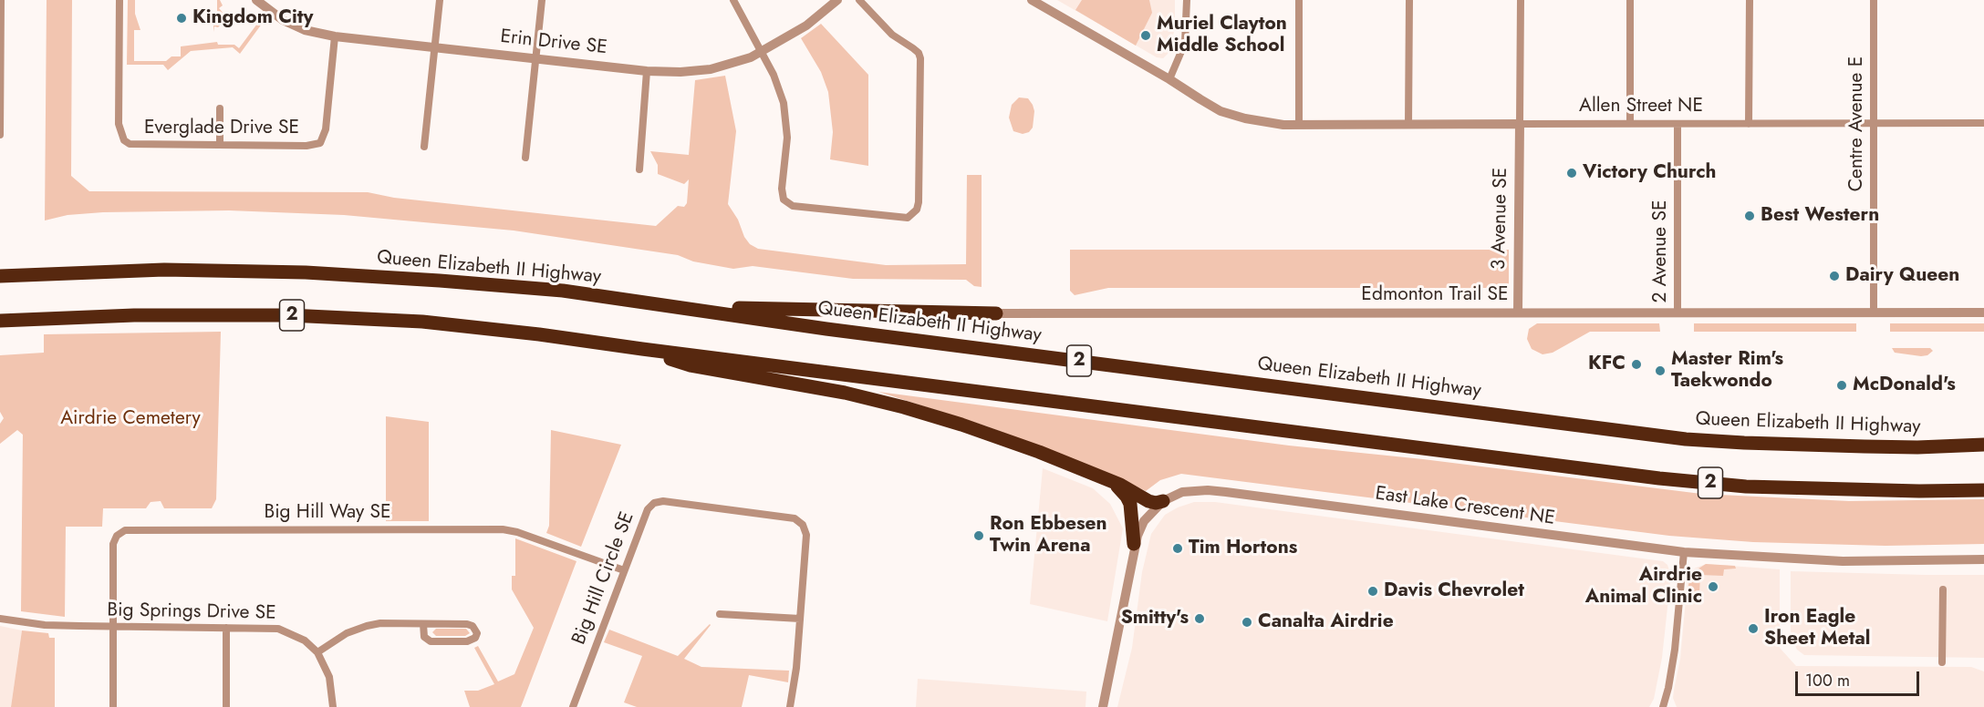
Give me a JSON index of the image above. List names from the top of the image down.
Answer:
{
  "streets": {
    "highway": ["Queen Elizabeth II Highway", "2"],
    "street": [
      "Erin Drive SE",
      "Allen Street NE",
      "Centre Avenue E",
      "Everglade Drive SE",
      "3 Avenue SE",
      "2 Avenue SE",
      "Edmonton Trail SE",
      "East Lake Crescent NE",
      "Big Hill Way SE",
      "Big Hill Circle SE",
      "Big Springs Drive SE"
    ]
  },
  "crossings": [
    ["Erin Drive SE", "Everglade Drive SE"],
    ["Allen Street NE", "Centre Avenue E"],
    ["Allen Street NE", "3 Avenue SE"],
    ["Allen Street NE", "2 Avenue SE"],
    ["Centre Avenue E", "Edmonton Trail SE"],
    ["3 Avenue SE", "Edmonton Trail SE"],
    ["2 Avenue SE", "Edmonton Trail SE"],
    ["Big Hill Way SE", "Big Hill Circle SE"],
    ["Big Hill Way SE", "Big Springs Drive SE"]
  ],
  "parks": ["Airdrie Cemetery"],
  "places": [
    "Kingdom City",
    "Muriel Clayton Middle School",
    "Victory Church",
    "Best Western",
    "Dairy Queen",
    "KFC",
    "Master Rim's Taekwondo",
    "McDonald's",
    "Ron Ebbesen Twin Arena",
    "Tim Hortons",
    "Airdrie Animal Clinic",
    "Davis Chevrolet",
    "Smitty's",
    "Canalta Airdrie",
    "Iron Eagle Sheet Metal"
  ],
  "scale_bar": "100 m"
}
